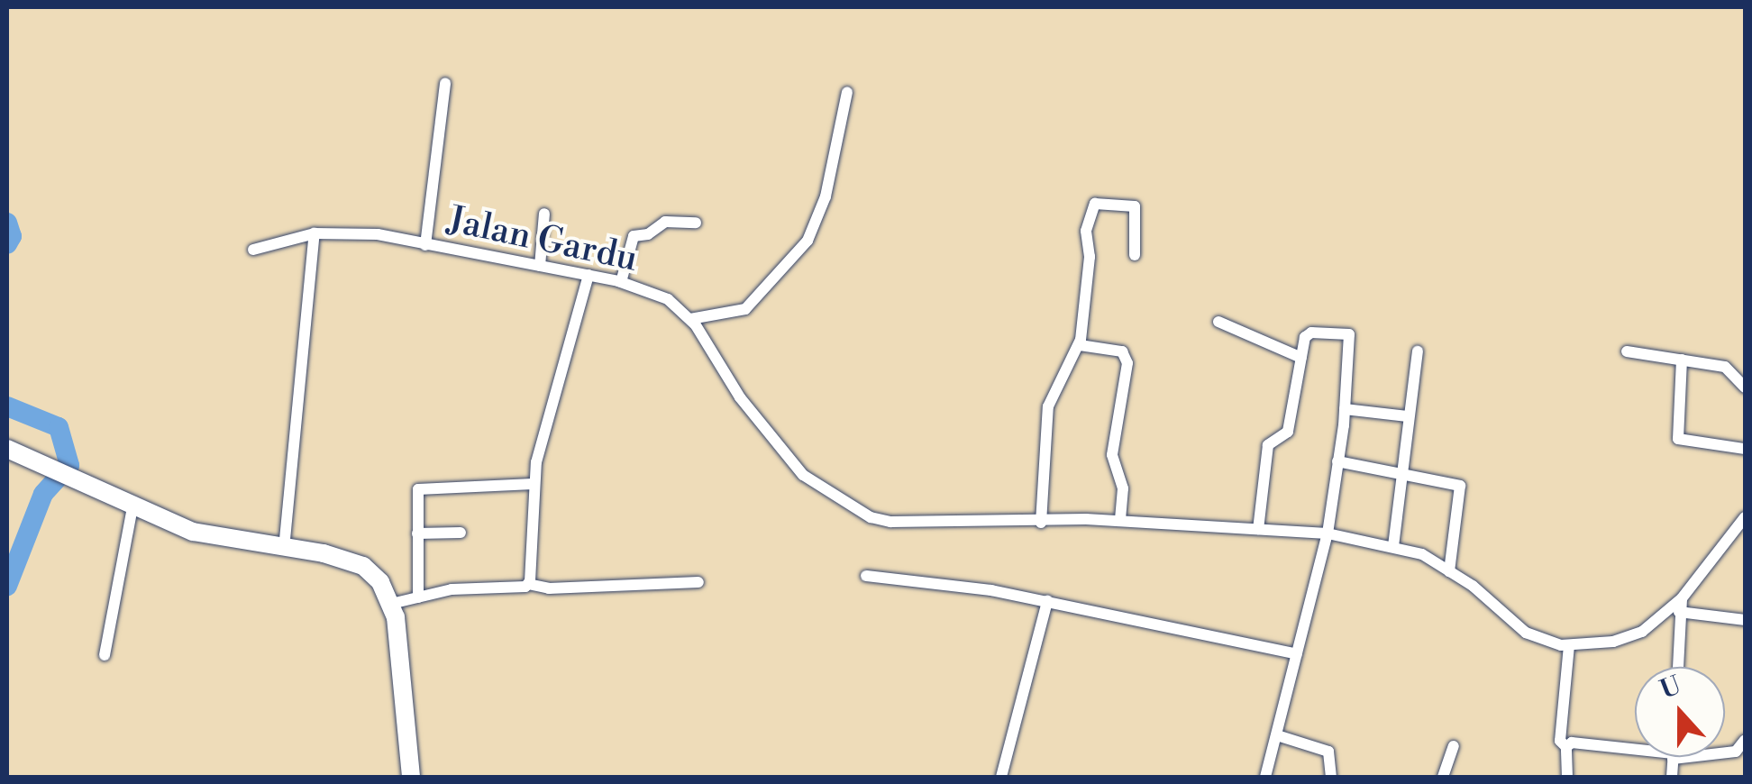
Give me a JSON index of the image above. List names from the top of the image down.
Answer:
{
  "streets": {
    "street": ["Jalan Gardu"]
  },
  "north": "top"
}
